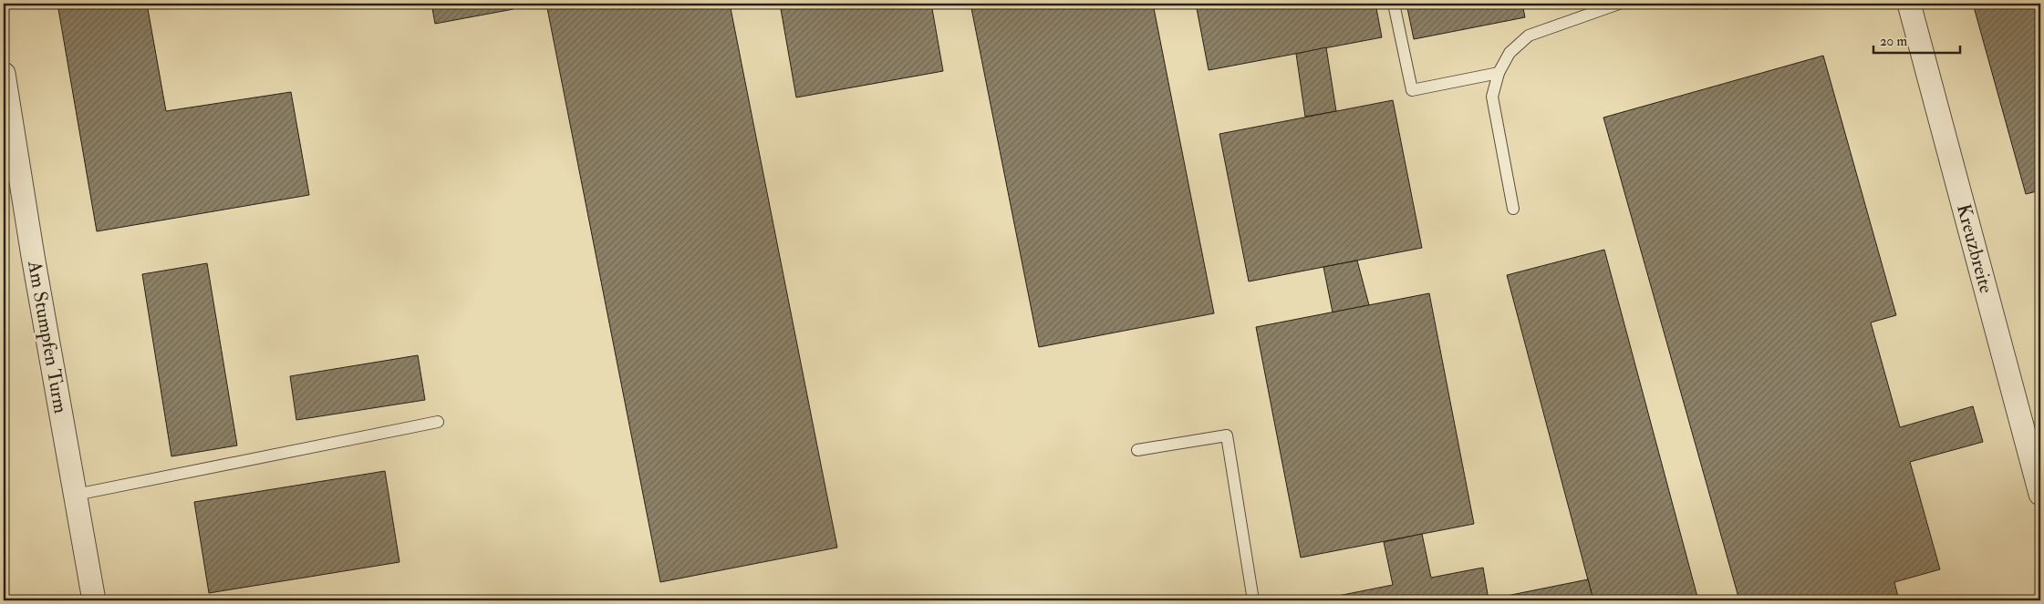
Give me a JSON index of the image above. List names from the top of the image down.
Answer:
{
  "streets": {
    "street": ["Kreuzbreite", "Am Stumpfen Turm"]
  },
  "scale_bar": "20 m"
}
